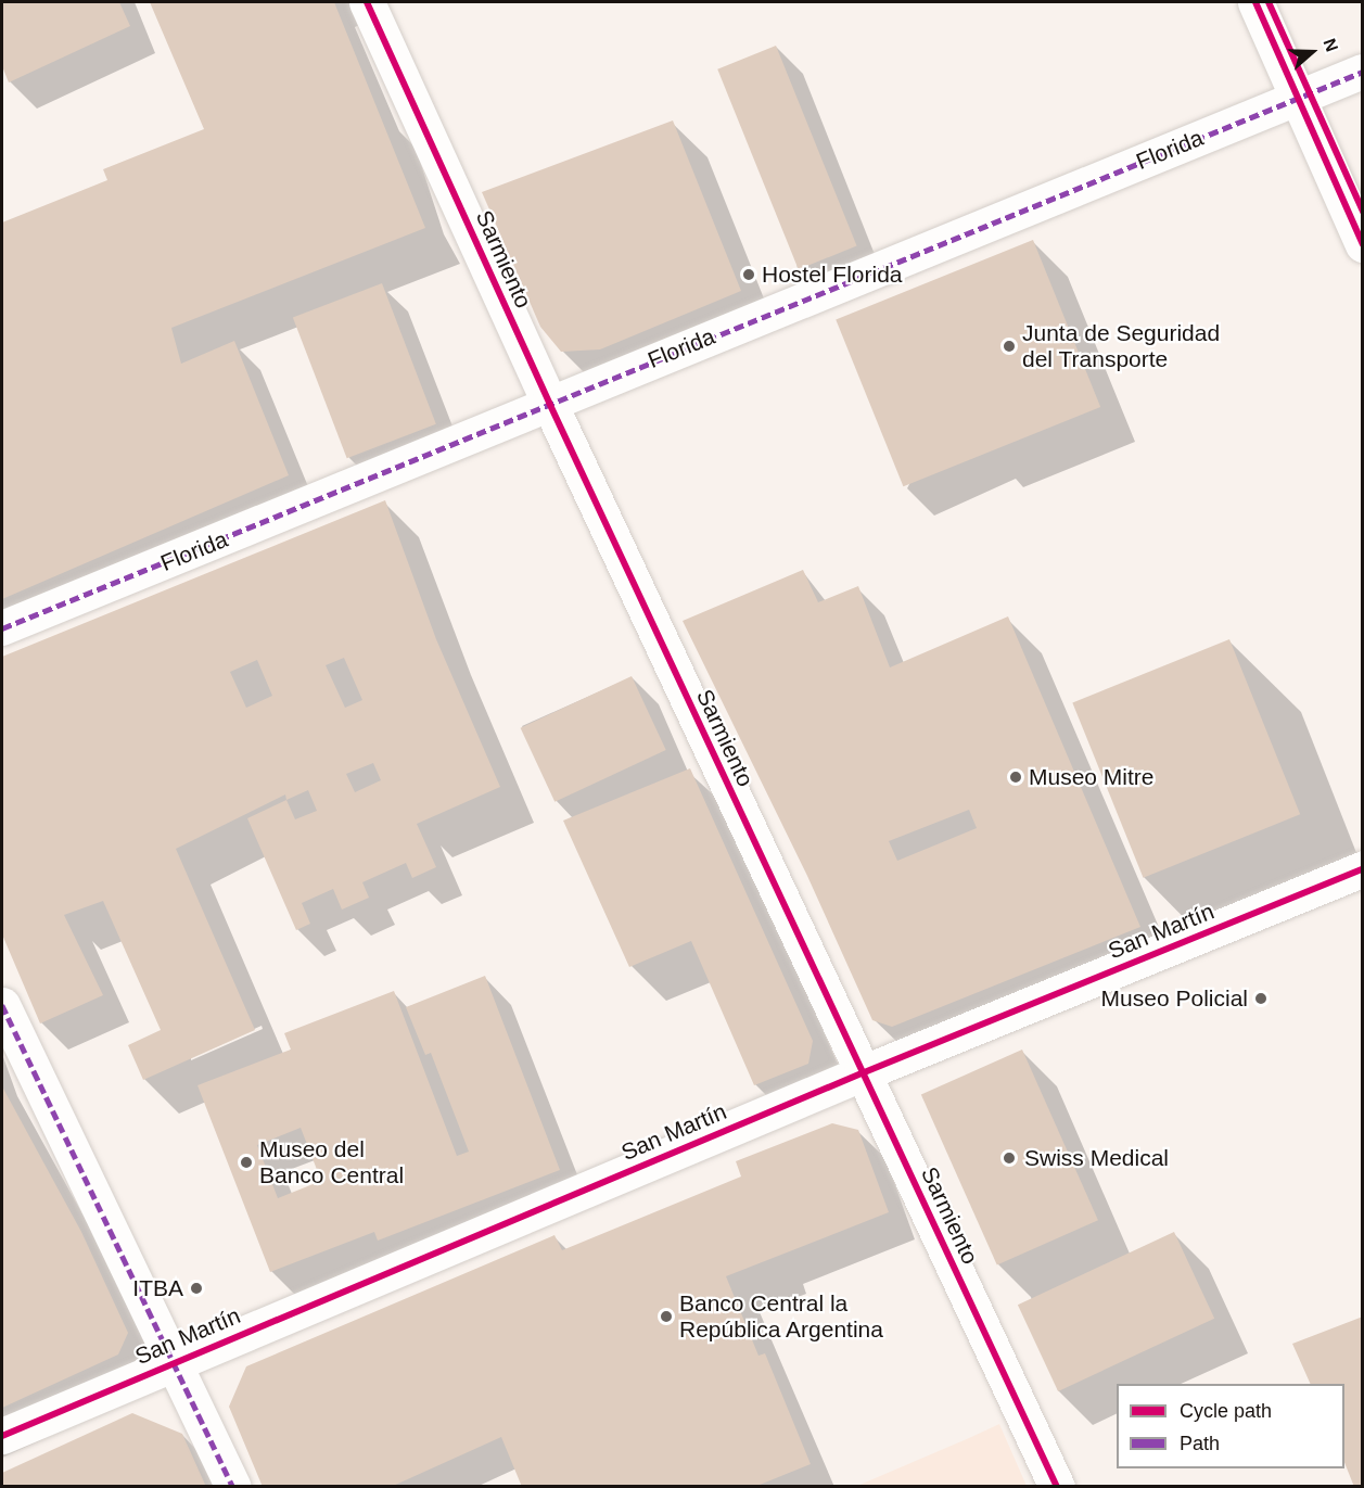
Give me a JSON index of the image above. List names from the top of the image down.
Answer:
{
  "streets": {
    "street": ["Florida", "Sarmiento", "San Martín"]
  },
  "crossings": [
    ["Florida", "Sarmiento"],
    ["Sarmiento", "San Martín"]
  ],
  "places": [
    "Hostel Florida",
    "Junta de Seguridad del Transporte",
    "Museo Mitre",
    "Museo Policial",
    "Swiss Medical",
    "Museo del Banco Central",
    "ITBA",
    "Banco Central la República Argentina"
  ],
  "legend": ["Cycle path", "Path"],
  "north": "right"
}
